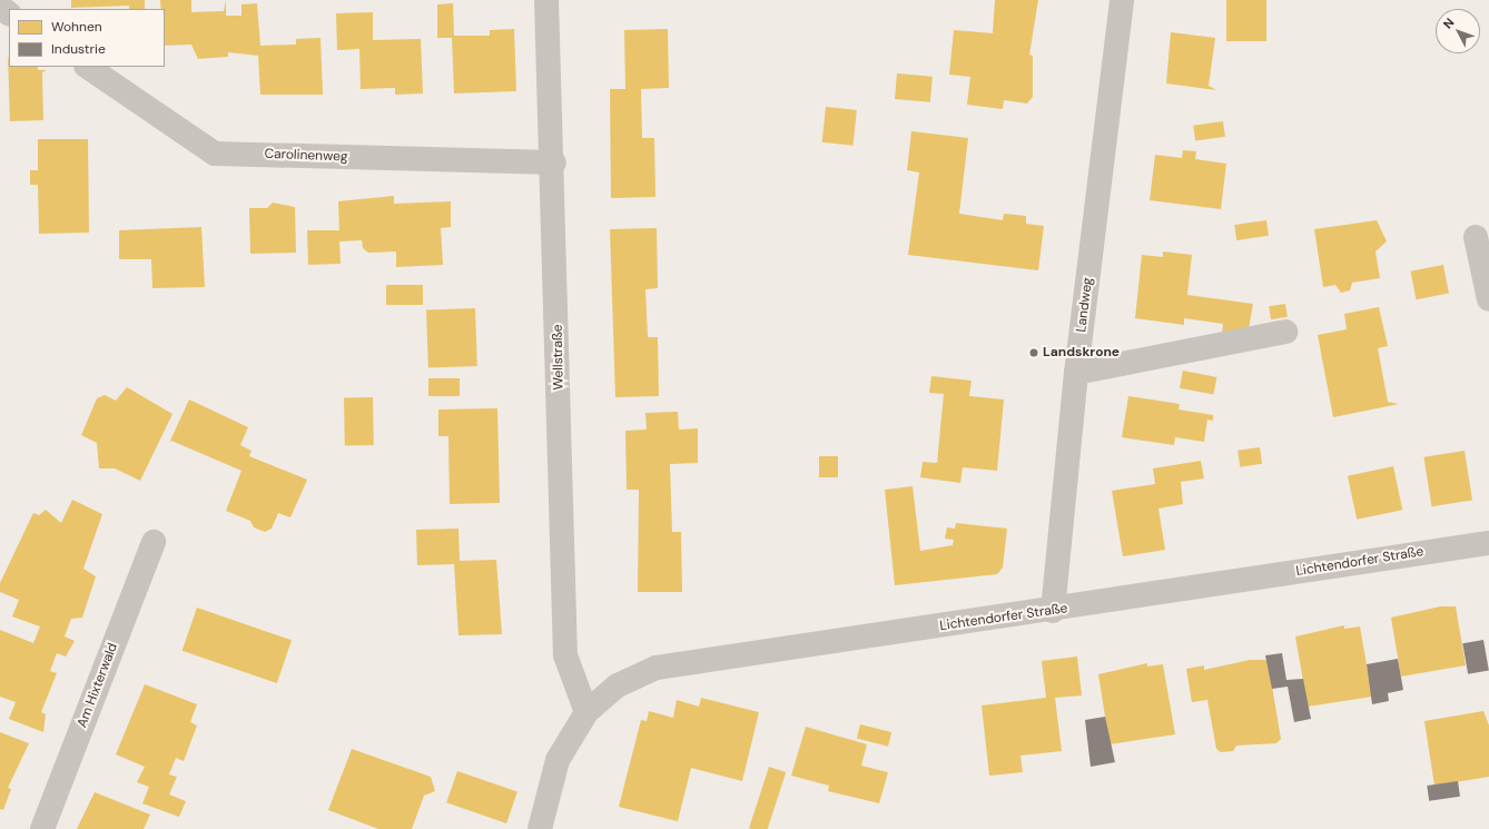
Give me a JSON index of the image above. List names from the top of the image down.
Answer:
{
  "streets": {
    "street": [
      "Carolinenweg",
      "Landweg",
      "Wellstraße",
      "Lichtendorfer Straße",
      "Am Hixterwald"
    ]
  },
  "crossings": [
    ["Carolinenweg", "Wellstraße"],
    ["Landweg", "Lichtendorfer Straße"],
    ["Wellstraße", "Lichtendorfer Straße"]
  ],
  "places": ["Landskrone"],
  "legend": ["Wohnen", "Industrie"],
  "north": "top left"
}
